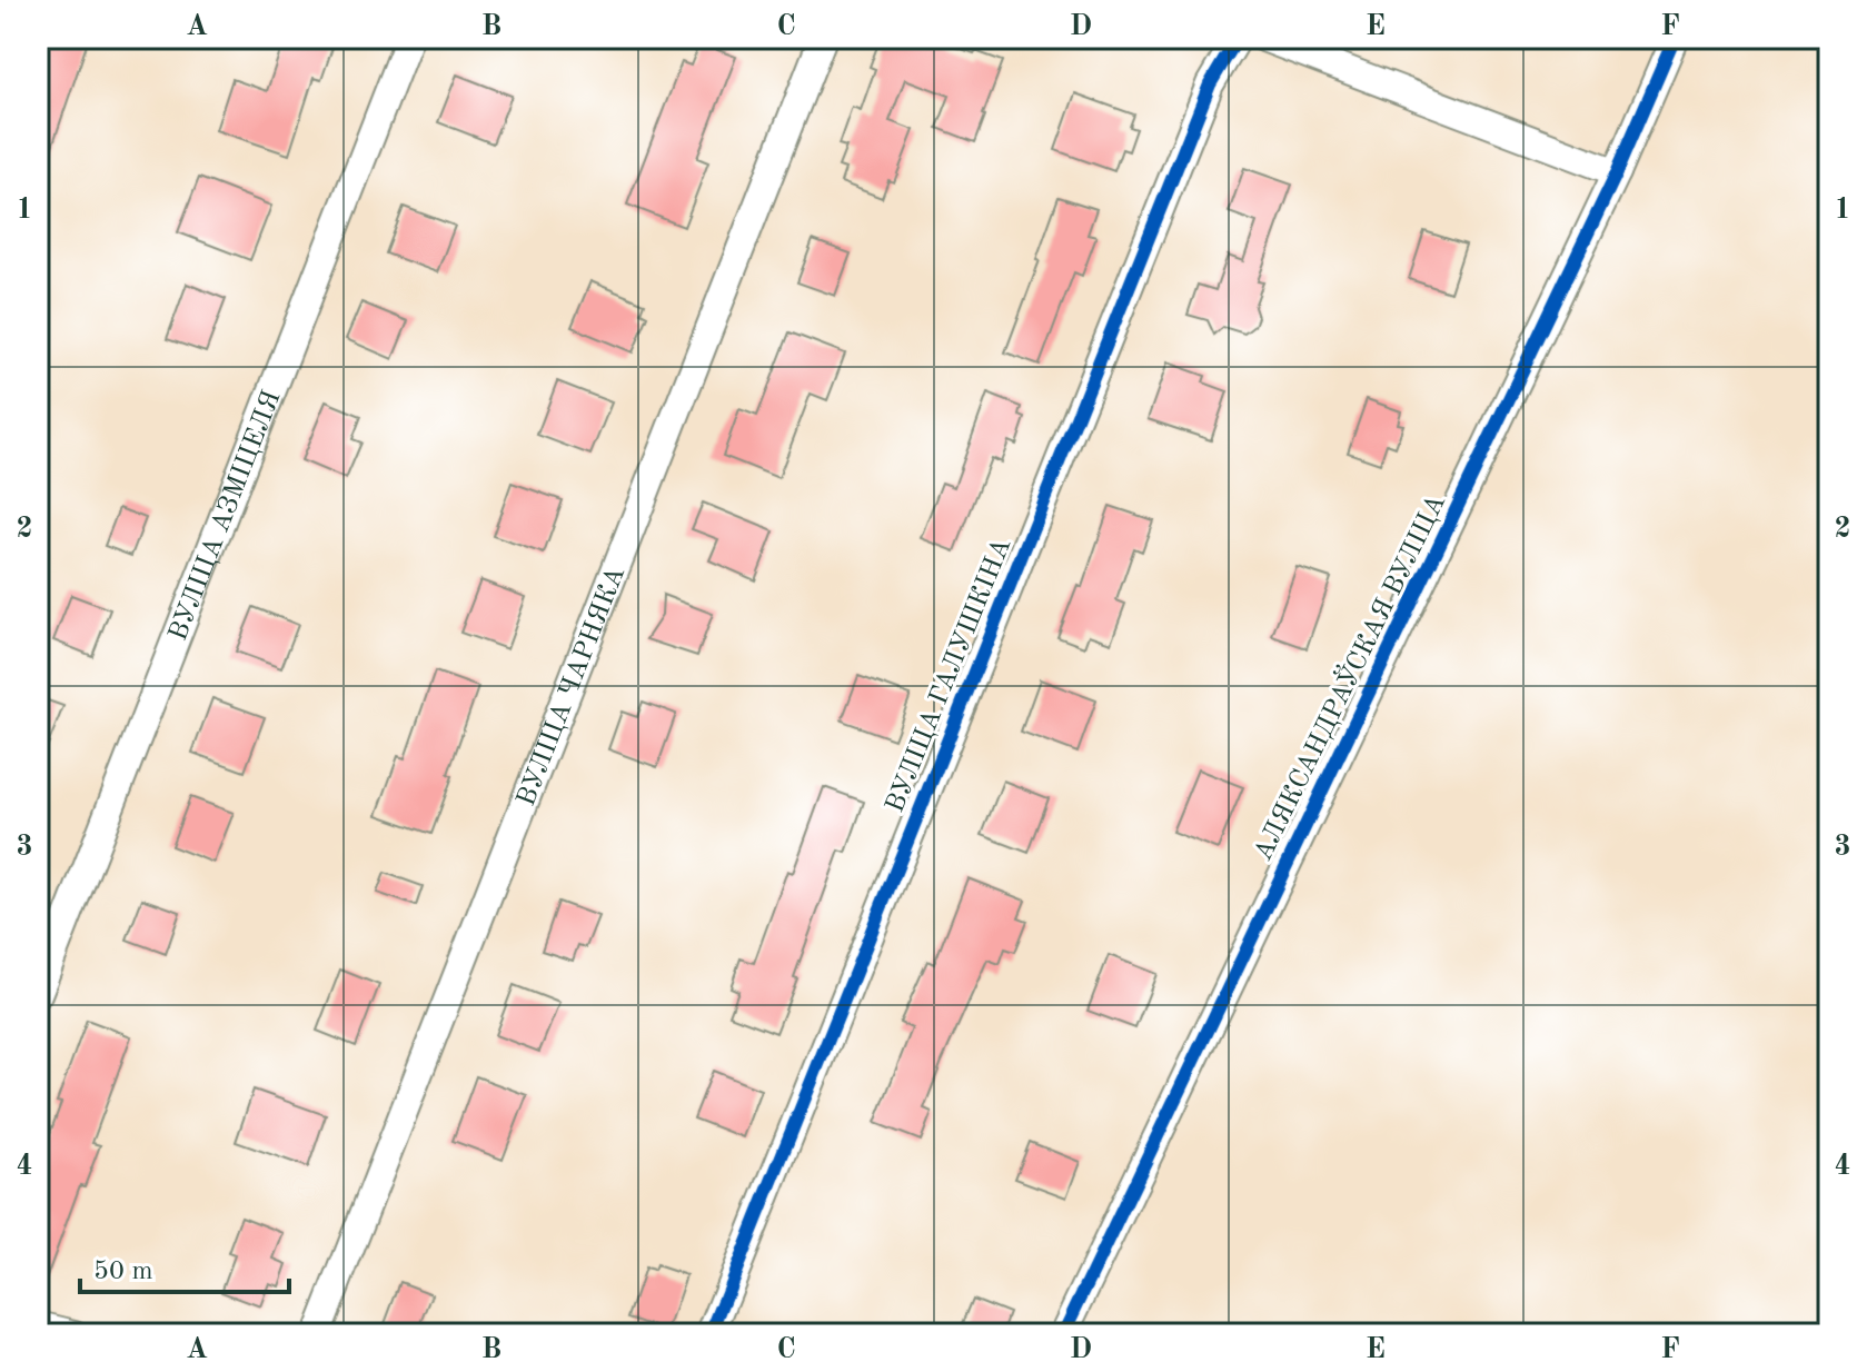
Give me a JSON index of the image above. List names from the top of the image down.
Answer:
{
  "streets": {
    "street": [
      "ВУЛІЦА АЗМІЦЕЛЯ",
      "ВУЛІЦА ГАЛУШКІНА",
      "АЛЯКСАНДРАЎСКАЯ ВУЛІЦА",
      "ВУЛІЦА ЧАРНЯКА"
    ]
  },
  "scale_bar": "50 m",
  "grid": {
    "columns": [
      "A",
      "B",
      "C",
      "D",
      "E",
      "F"
    ],
    "rows": [
      "1",
      "2",
      "3",
      "4"
    ]
  }
}
